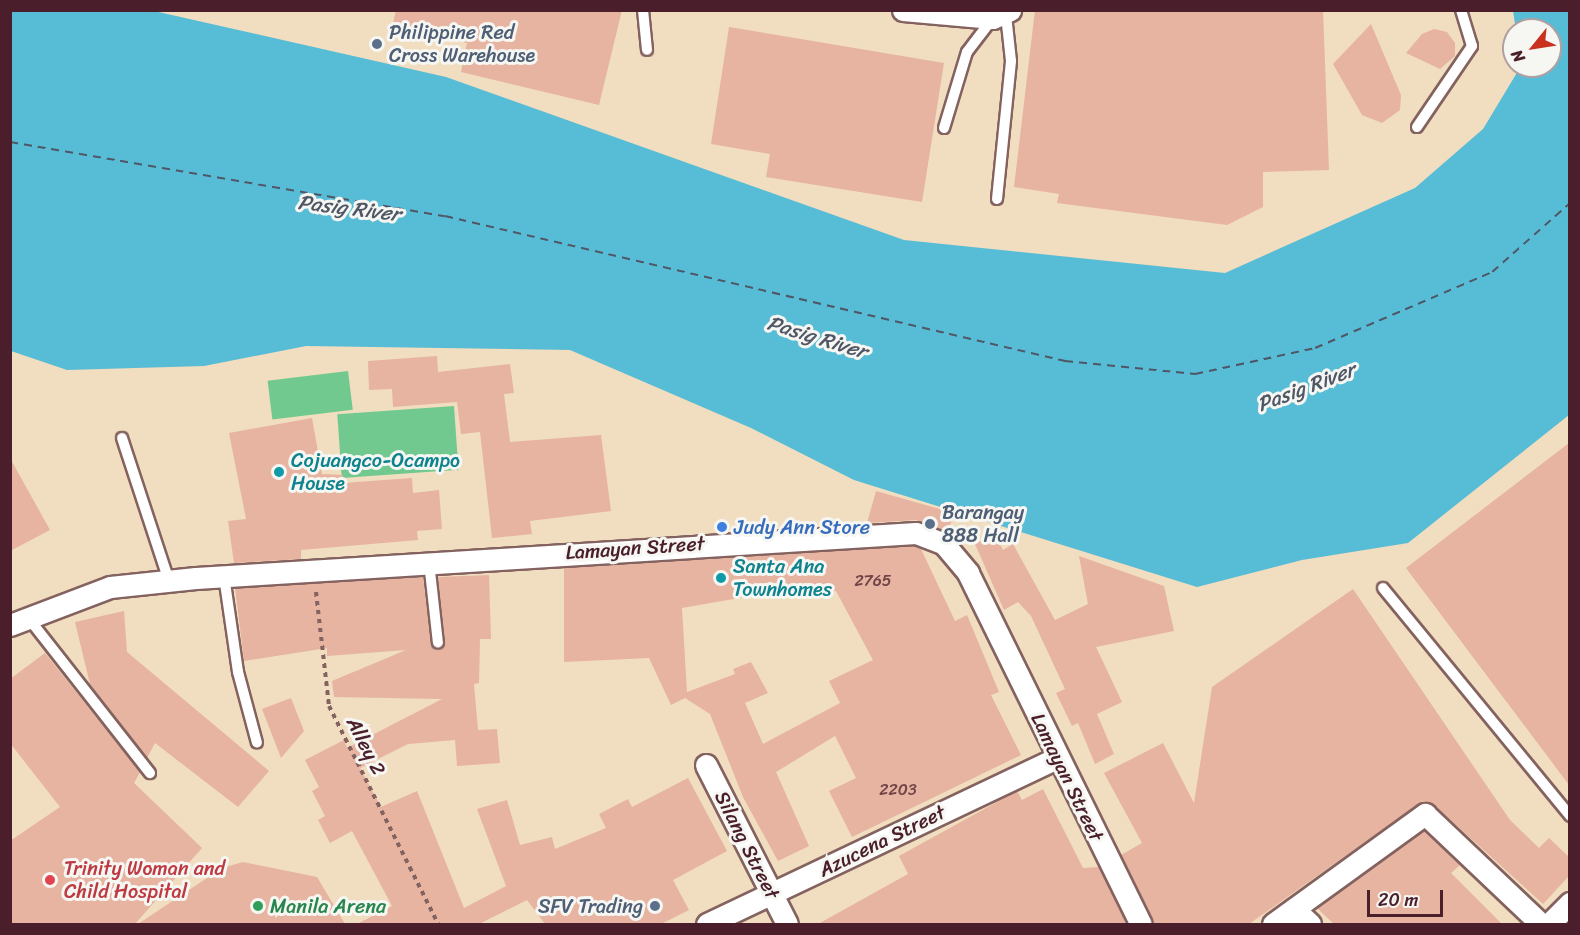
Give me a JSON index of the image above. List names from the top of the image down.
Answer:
{
  "streets": {
    "street": ["Lamayan Street", "Azucena Street", "Silang Street"],
    "path": ["Alley 2"]
  },
  "crossings": [
    ["Lamayan Street", "Alley 2"],
    ["Lamayan Street", "Azucena Street"],
    ["Azucena Street", "Silang Street"]
  ],
  "water": ["Pasig River"],
  "places": [
    "Philippine Red Cross Warehouse",
    "Cojuangco-Ocampo House",
    "Barangay 888 Hall",
    "Judy Ann Store",
    "Santa Ana Townhomes",
    "Trinity Woman and Child Hospital",
    "Manila Arena",
    "SFV Trading"
  ],
  "house_numbers": ["2765", "2203"],
  "scale_bar": "20 m",
  "north": "bottom left"
}
